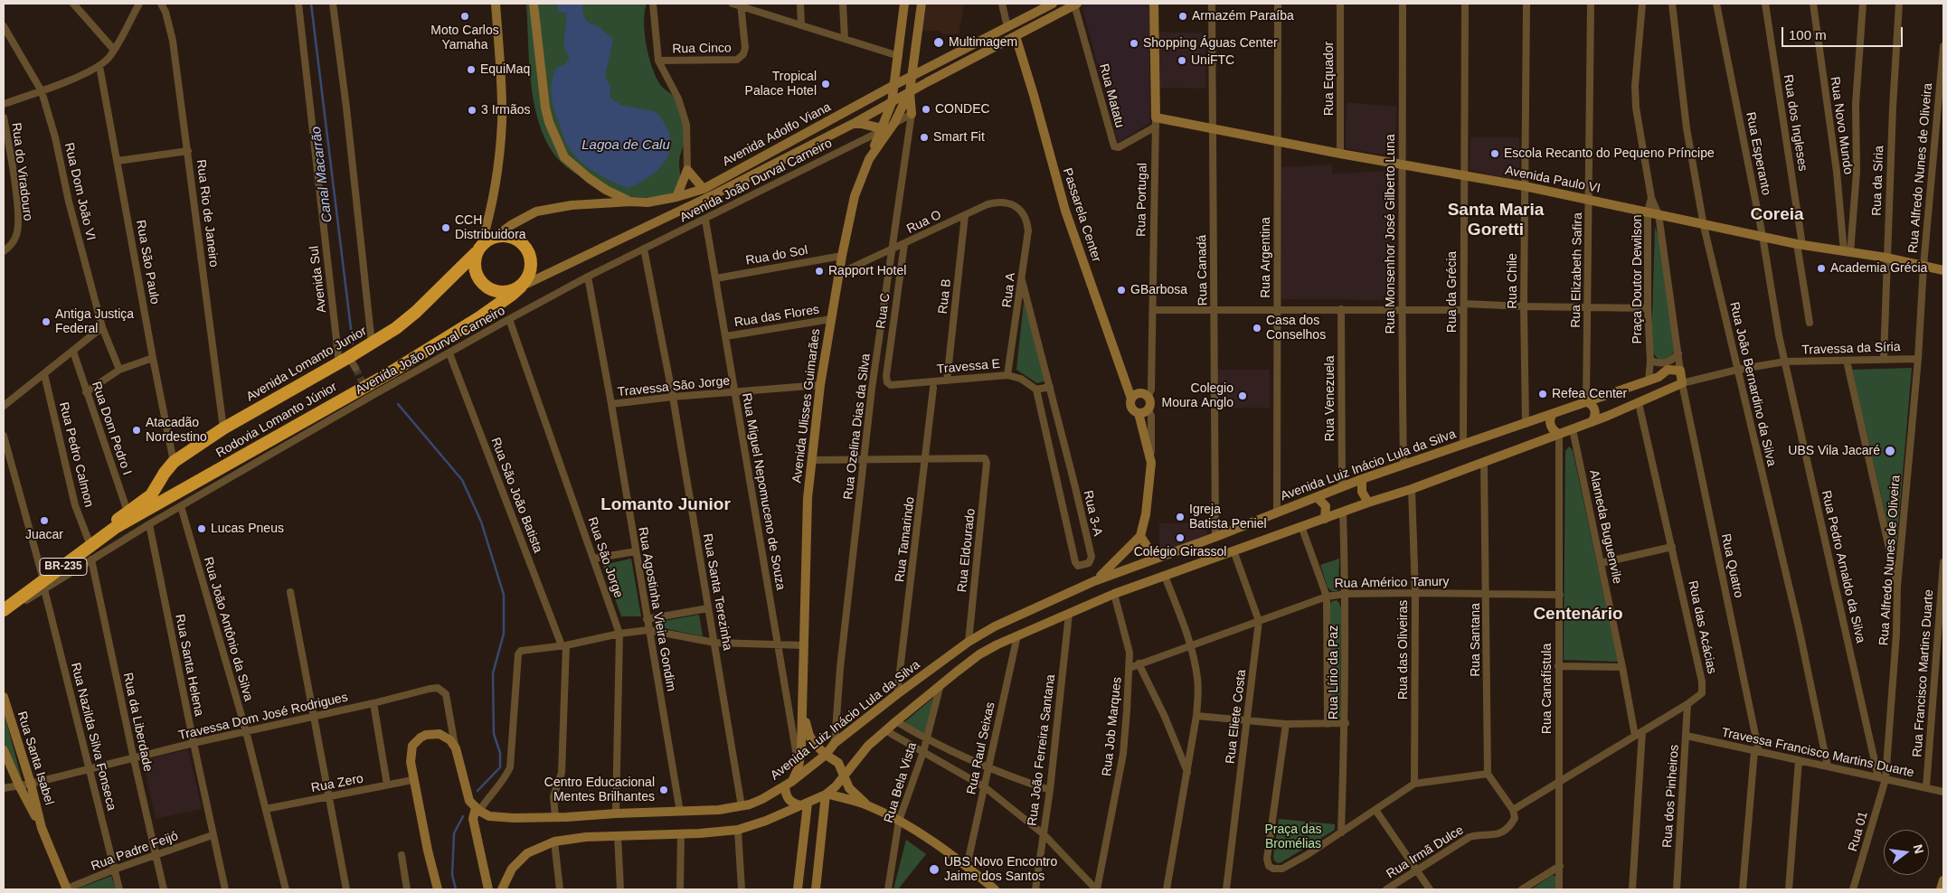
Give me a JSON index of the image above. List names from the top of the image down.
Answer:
{
  "streets": {
    "highway": ["Avenida Lomanto Junior", "Rodovia Lomanto Júnior", "BR-235"],
    "street": [
      "Rua Cinco",
      "Rua Equador",
      "Rua Matatu",
      "Rua dos Ingleses",
      "Rua Novo Mundo",
      "Avenida Adolfo Viana",
      "Rua Esperanto",
      "Rua Alfredo Nunes de Oliveira",
      "Rua do Viradouro",
      "Avenida Paulo VI",
      "Avenida João Durval Carneiro",
      "Rua da Síria",
      "Rua Dom João VI",
      "Rua Portugal",
      "Rua Rio de Janeiro",
      "Passarela Center",
      "Rua O",
      "Rua Monsenhor José Gilberto Luna",
      "Rua do Sol",
      "Rua Argentina",
      "Rua São Paulo",
      "Rua Canadá",
      "Rua Elizabeth Safira",
      "Avenida Sul",
      "Praça Doutor Dewilson",
      "Rua Chile",
      "Rua A",
      "Rua da Grécia",
      "Rua B",
      "Rua C",
      "Rua das Flores",
      "Travessa da Síria",
      "Travessa E",
      "Rua João Bernardino da Silva",
      "Travessa São Jorge",
      "Rua Venezuela",
      "Avenida Ulisses Guimarães",
      "Rua Ozelina Dias da Silva",
      "Rua Dom Pedro I",
      "Rua Pedro Calmon",
      "Avenida Luiz Inácio Lula da Silva",
      "Rua Miguel Nepomuceno de Souza",
      "Rua São João Batista",
      "Rua 3-A",
      "Alameda Buguenvile",
      "Rua Tamarindo",
      "Rua Eldourado",
      "Rua São Jorge",
      "Rua Quatro",
      "Rua Pedro Arnaldo da Silva",
      "Rua Américo Tanury",
      "Rua Santa Terezinha",
      "Rua Agostinha Vieira Gondim",
      "Rua das Acácias",
      "Rua João Antônio da Silva",
      "Rua Santana",
      "Rua das Oliveiras",
      "Rua Santa Helena",
      "Rua Lírio da Paz",
      "Rua Francisco Martins Duarte",
      "Rua Canafístula",
      "Travessa Dom José Rodrigues",
      "Rua Eliete Costa",
      "Rua da Liberdade",
      "Rua Job Marques",
      "Rua Nazilda Silva Fonseca",
      "Rua Raul Seixas",
      "Rua João Ferreira Santana",
      "Travessa Francisco Martins Duarte",
      "Rua Santa Isabel",
      "Rua Bela Vista",
      "Rua Zero",
      "Rua dos Pinheiros",
      "Rua 01",
      "Rua Padre Feijó",
      "Rua Irmã Dulce"
    ]
  },
  "crossings": [
    ["Rua Equador", "Avenida Paulo VI"],
    ["Rua Matatu", "Avenida Adolfo Viana"],
    ["Rua Matatu", "Avenida Paulo VI"],
    ["Rua Matatu", "Rua Portugal"],
    ["Rua dos Ingleses", "Avenida Paulo VI"],
    ["Rua Novo Mundo", "Avenida Paulo VI"],
    ["Avenida Adolfo Viana", "Passarela Center"],
    ["Avenida Adolfo Viana", "Avenida Lomanto Junior"],
    ["Avenida Adolfo Viana", "Avenida Ulisses Guimarães"],
    ["Avenida Adolfo Viana", "Rodovia Lomanto Júnior"],
    ["Rua Esperanto", "Avenida Paulo VI"],
    ["Rua Esperanto", "Travessa da Síria"],
    ["Rua Esperanto", "Rua Pedro Arnaldo da Silva"],
    ["Rua Alfredo Nunes de Oliveira", "Avenida Paulo VI"],
    ["Rua Alfredo Nunes de Oliveira", "Travessa da Síria"],
    ["Rua Alfredo Nunes de Oliveira", "Rua Pedro Arnaldo da Silva"],
    ["Rua Alfredo Nunes de Oliveira", "Travessa Francisco Martins Duarte"],
    ["Rua Alfredo Nunes de Oliveira", "Rua 01"],
    ["Avenida Paulo VI", "Rua da Síria"],
    ["Avenida Paulo VI", "Rua Portugal"],
    ["Avenida Paulo VI", "Rua Monsenhor José Gilberto Luna"],
    ["Avenida Paulo VI", "Rua Argentina"],
    ["Avenida Paulo VI", "Rua Canadá"],
    ["Avenida Paulo VI", "Rua Elizabeth Safira"],
    ["Avenida Paulo VI", "Praça Doutor Dewilson"],
    ["Avenida Paulo VI", "Rua Chile"],
    ["Avenida Paulo VI", "Rua da Grécia"],
    ["Avenida Paulo VI", "Rua João Bernardino da Silva"],
    ["Avenida João Durval Carneiro", "Avenida Ulisses Guimarães"],
    ["Avenida João Durval Carneiro", "Rodovia Lomanto Júnior"],
    ["Avenida João Durval Carneiro", "Rua Ozelina Dias da Silva"],
    ["Avenida João Durval Carneiro", "Rua Miguel Nepomuceno de Souza"],
    ["Avenida João Durval Carneiro", "Rua São João Batista"],
    ["Avenida João Durval Carneiro", "Rua São Jorge"],
    ["Avenida João Durval Carneiro", "Rua Santa Terezinha"],
    ["Avenida João Durval Carneiro", "Rua Agostinha Vieira Gondim"],
    ["Avenida João Durval Carneiro", "Rua João Antônio da Silva"],
    ["Avenida João Durval Carneiro", "Rua Santa Helena"],
    ["Avenida João Durval Carneiro", "Rua da Liberdade"],
    ["Avenida João Durval Carneiro", "Rua Nazilda Silva Fonseca"],
    ["Rua da Síria", "Travessa da Síria"],
    ["Rua Portugal", "Passarela Center"],
    ["Rua Rio de Janeiro", "Avenida Lomanto Junior"],
    ["Rua O", "Rua A"],
    ["Rua O", "Rua B"],
    ["Rua O", "Rua C"],
    ["Rua O", "Avenida Ulisses Guimarães"],
    ["Rua O", "Rua Ozelina Dias da Silva"],
    ["Rua Monsenhor José Gilberto Luna", "Avenida Luiz Inácio Lula da Silva"],
    ["Rua do Sol", "Avenida Ulisses Guimarães"],
    ["Rua do Sol", "Rua Miguel Nepomuceno de Souza"],
    ["Rua Argentina", "Avenida Luiz Inácio Lula da Silva"],
    ["Rua São Paulo", "Avenida Lomanto Junior"],
    ["Rua Canadá", "Avenida Luiz Inácio Lula da Silva"],
    ["Rua Elizabeth Safira", "Avenida Luiz Inácio Lula da Silva"],
    ["Avenida Sul", "Avenida Lomanto Junior"],
    ["Praça Doutor Dewilson", "Avenida Luiz Inácio Lula da Silva"],
    ["Rua Chile", "Avenida Luiz Inácio Lula da Silva"],
    ["Rua A", "Travessa E"],
    ["Rua A", "Rua 3-A"],
    ["Rua da Grécia", "Avenida Luiz Inácio Lula da Silva"],
    ["Rua B", "Travessa E"],
    ["Rua C", "Travessa E"],
    ["Rua das Flores", "Avenida Ulisses Guimarães"],
    ["Rua das Flores", "Rua Miguel Nepomuceno de Souza"],
    ["Travessa da Síria", "Rua Pedro Arnaldo da Silva"],
    ["Avenida Lomanto Junior", "Rodovia Lomanto Júnior"],
    ["Travessa E", "Rua 3-A"],
    ["Rua João Bernardino da Silva", "Travessa Francisco Martins Duarte"],
    ["Travessa São Jorge", "Avenida Ulisses Guimarães"],
    ["Travessa São Jorge", "Rua Miguel Nepomuceno de Souza"],
    ["Travessa São Jorge", "Rua Santa Terezinha"],
    ["Travessa São Jorge", "Rua Agostinha Vieira Gondim"],
    ["Rua Venezuela", "Avenida Luiz Inácio Lula da Silva"],
    ["Rodovia Lomanto Júnior", "Rua Dom Pedro I"],
    ["Rodovia Lomanto Júnior", "Rua Pedro Calmon"],
    ["Rodovia Lomanto Júnior", "Rua Nazilda Silva Fonseca"],
    ["Rua Ozelina Dias da Silva", "Avenida Luiz Inácio Lula da Silva"],
    ["Avenida Luiz Inácio Lula da Silva", "Rua São João Batista"],
    ["Avenida Luiz Inácio Lula da Silva", "Rua Tamarindo"],
    ["Avenida Luiz Inácio Lula da Silva", "Rua Eldourado"],
    ["Avenida Luiz Inácio Lula da Silva", "Rua São Jorge"],
    ["Avenida Luiz Inácio Lula da Silva", "Rua Santa Terezinha"],
    ["Avenida Luiz Inácio Lula da Silva", "Rua Agostinha Vieira Gondim"],
    ["Alameda Buguenvile", "Rua das Acácias"],
    ["Rua Tamarindo", "Rua Eldourado"],
    ["Rua Quatro", "Travessa Francisco Martins Duarte"],
    ["Rua Pedro Arnaldo da Silva", "Travessa Francisco Martins Duarte"],
    ["Rua Pedro Arnaldo da Silva", "Rua 01"],
    ["Rua Américo Tanury", "Rua Santana"],
    ["Rua Américo Tanury", "Rua das Oliveiras"],
    ["Rua Américo Tanury", "Rua Lírio da Paz"],
    ["Rua Américo Tanury", "Rua Canafístula"],
    ["Rua Américo Tanury", "Rua Eliete Costa"],
    ["Rua Américo Tanury", "Rua Job Marques"],
    ["Rua das Acácias", "Rua Canafístula"],
    ["Rua das Acácias", "Rua dos Pinheiros"],
    ["Rua das Acácias", "Rua Irmã Dulce"],
    ["Rua João Antônio da Silva", "Travessa Dom José Rodrigues"],
    ["Rua João Antônio da Silva", "Rua Zero"],
    ["Rua Santa Helena", "Travessa Dom José Rodrigues"],
    ["Rua Santa Helena", "Rua Padre Feijó"],
    ["Rua Francisco Martins Duarte", "Travessa Francisco Martins Duarte"],
    ["Travessa Dom José Rodrigues", "Rua da Liberdade"],
    ["Travessa Dom José Rodrigues", "Rua Nazilda Silva Fonseca"],
    ["Travessa Dom José Rodrigues", "Rua Santa Isabel"],
    ["Rua da Liberdade", "Rua Padre Feijó"],
    ["Rua Nazilda Silva Fonseca", "Rua Padre Feijó"],
    ["Travessa Francisco Martins Duarte", "Rua dos Pinheiros"],
    ["Travessa Francisco Martins Duarte", "Rua 01"],
    ["Rua Santa Isabel", "Rua Padre Feijó"]
  ],
  "districts": [
    "Santa Maria Goretti",
    "Coreia",
    "Lomanto Junior",
    "Centenário"
  ],
  "water": ["Lagoa de Calu", "Canal Macarrão"],
  "parks": ["Praça das Bromélias"],
  "places": [
    "Moto Carlos Yamaha",
    "Armazém Paraíba",
    "Multimagem",
    "Shopping Águas Center",
    "UniFTC",
    "EquiMaq",
    "Tropical Palace Hotel",
    "CONDEC",
    "3 Irmãos",
    "Smart Fit",
    "Escola Recanto do Pequeno Príncipe",
    "CCH Distribuidora",
    "Academia Grécia",
    "Rapport Hotel",
    "GBarbosa",
    "Antiga Justiça Federal",
    "Casa dos Conselhos",
    "Refea Center",
    "Colegio Moura Anglo",
    "Atacadão Nordestino",
    "UBS Vila Jacaré",
    "Igreja Batista Peniel",
    "Juacar",
    "Lucas Pneus",
    "Colégio Girassol",
    "Centro Educacional Mentes Brilhantes",
    "UBS Novo Encontro Jaime dos Santos"
  ],
  "scale_bar": "100 m",
  "north": "right"
}
